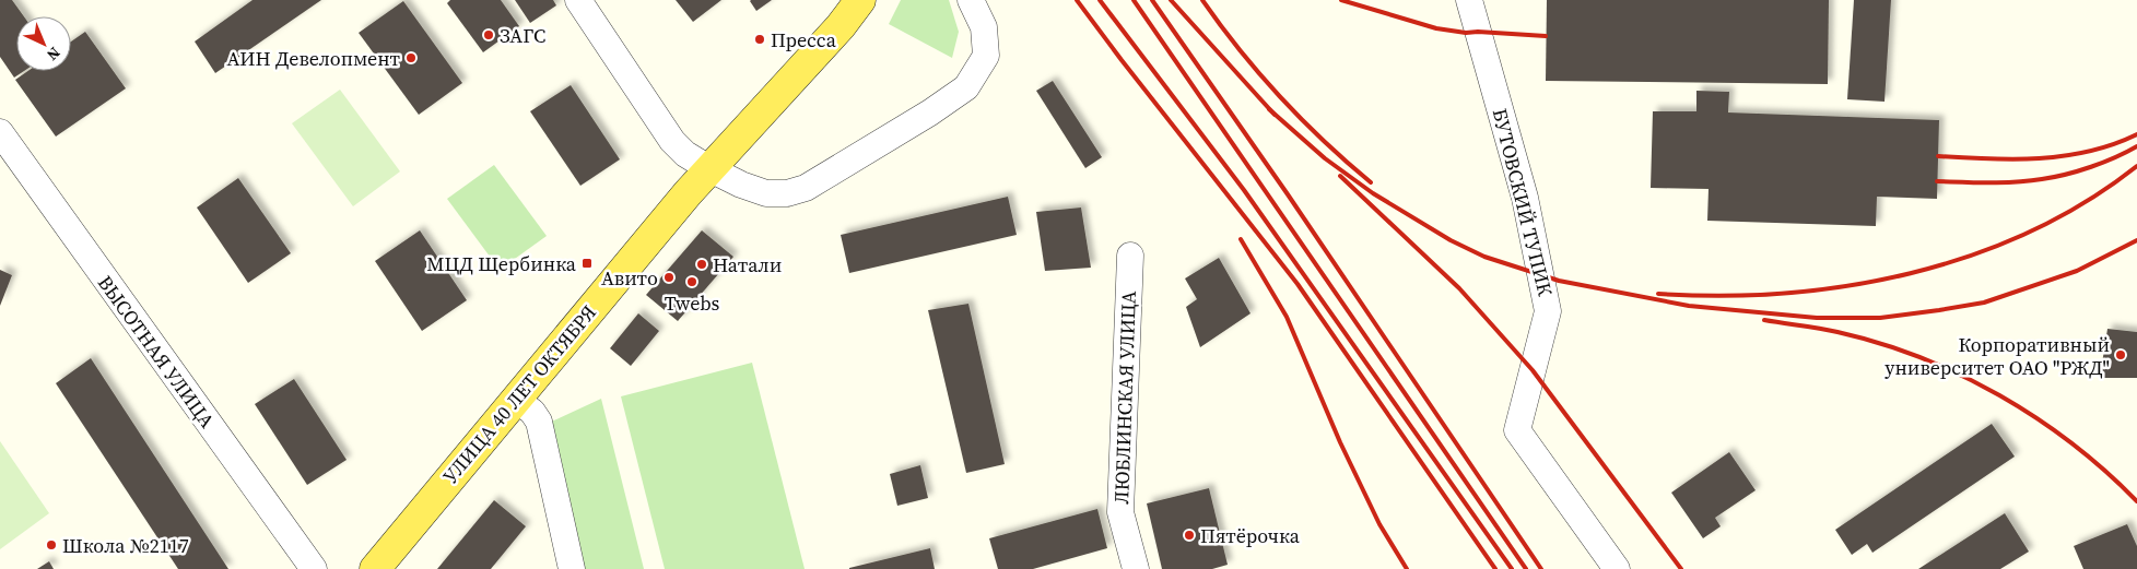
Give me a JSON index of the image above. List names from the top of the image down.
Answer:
{
  "streets": {
    "main road": ["УЛИЦА 40 ЛЕТ ОКТЯБРЯ"],
    "street": ["БУТОВСКИЙ ТУПИК", "ВЫСОТНАЯ УЛИЦА", "ЛЮБЛИНСКАЯ УЛИЦА"]
  },
  "places": {
    "other": [
      "ЗАГС",
      "Пресса",
      "АИН Девелопмент",
      "Натали",
      "Авито",
      "Twebs",
      "Корпоративный университет ОАО \"РЖД\"",
      "Пятёрочка",
      "Школа №2117"
    ],
    "transit": ["МЦД Щербинка"]
  },
  "north": "bottom right"
}
